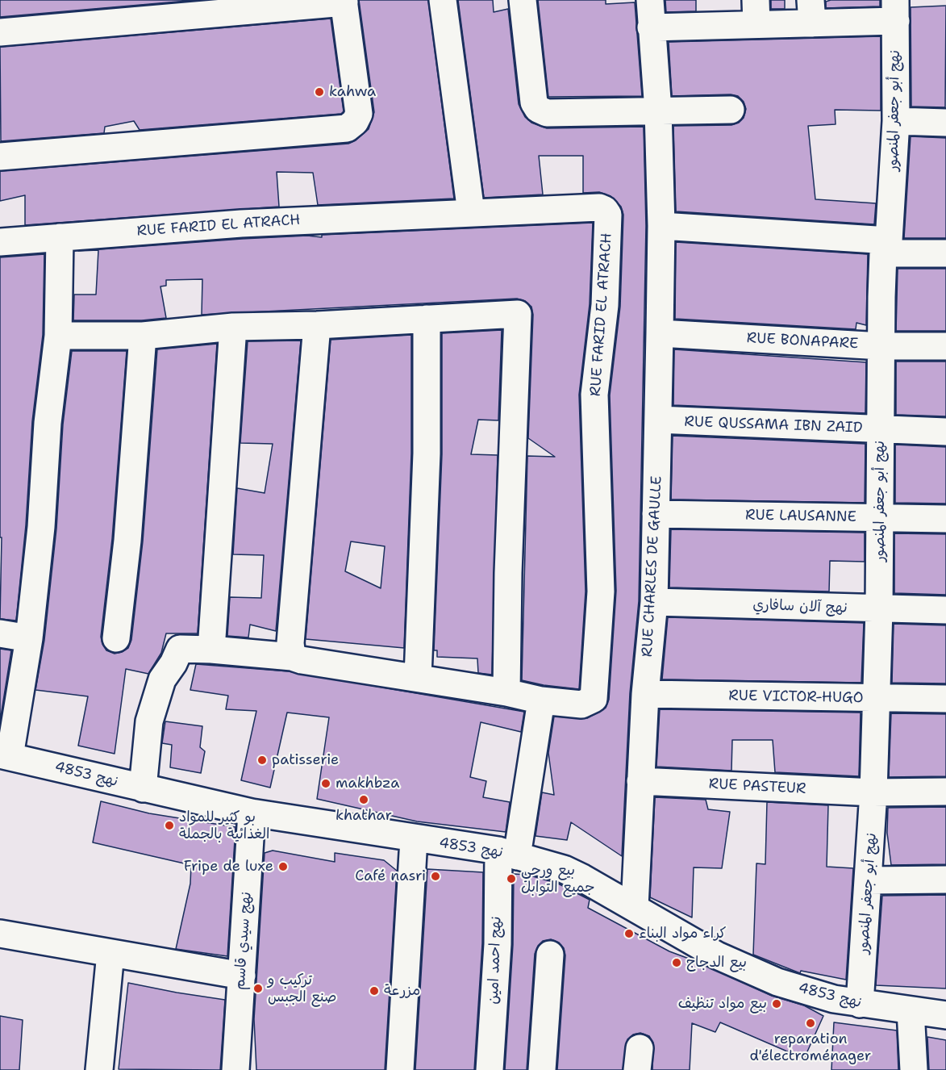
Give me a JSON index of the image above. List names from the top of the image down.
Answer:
{
  "streets": {
    "street": [
      "نهج أبو جعفر المنصور",
      "RUE FARID EL ATRACH",
      "RUE BONAPARE",
      "RUE QUSSAMA IBN ZAID",
      "RUE LAUSANNE",
      "RUE CHARLES DE GAULLE",
      "نهج آلان سافاري",
      "RUE VICTOR-HUGO",
      "نهج 4853",
      "RUE PASTEUR",
      "نهج سيدي قاسم",
      "نهج احمد امين"
    ]
  },
  "crossings": [
    ["نهج أبو جعفر المنصور", "RUE BONAPARE"],
    ["نهج أبو جعفر المنصور", "RUE QUSSAMA IBN ZAID"],
    ["نهج أبو جعفر المنصور", "RUE LAUSANNE"],
    ["نهج أبو جعفر المنصور", "نهج آلان سافاري"],
    ["نهج أبو جعفر المنصور", "RUE VICTOR-HUGO"],
    ["نهج أبو جعفر المنصور", "نهج 4853"],
    ["نهج أبو جعفر المنصور", "RUE PASTEUR"],
    ["RUE BONAPARE", "RUE CHARLES DE GAULLE"],
    ["RUE QUSSAMA IBN ZAID", "RUE CHARLES DE GAULLE"],
    ["RUE LAUSANNE", "RUE CHARLES DE GAULLE"],
    ["RUE CHARLES DE GAULLE", "نهج آلان سافاري"],
    ["RUE CHARLES DE GAULLE", "RUE VICTOR-HUGO"],
    ["RUE CHARLES DE GAULLE", "نهج 4853"],
    ["RUE CHARLES DE GAULLE", "RUE PASTEUR"],
    ["نهج 4853", "نهج سيدي قاسم"],
    ["نهج 4853", "نهج احمد امين"]
  ],
  "places": [
    "kahwa",
    "patisserie",
    "makhbza",
    "khathar",
    "بو كثير للمواد الغذائية بالجملة",
    "Fripe de luxe",
    "Café nasri",
    "بيع ورحي جميع التوابل",
    "كراء مواد البناء",
    "بيع الدجاج",
    "تركيب و صنع الجبس",
    "مزرعة",
    "بيع مواد تنظيف",
    "reparation d'électroménager"
  ]
}
